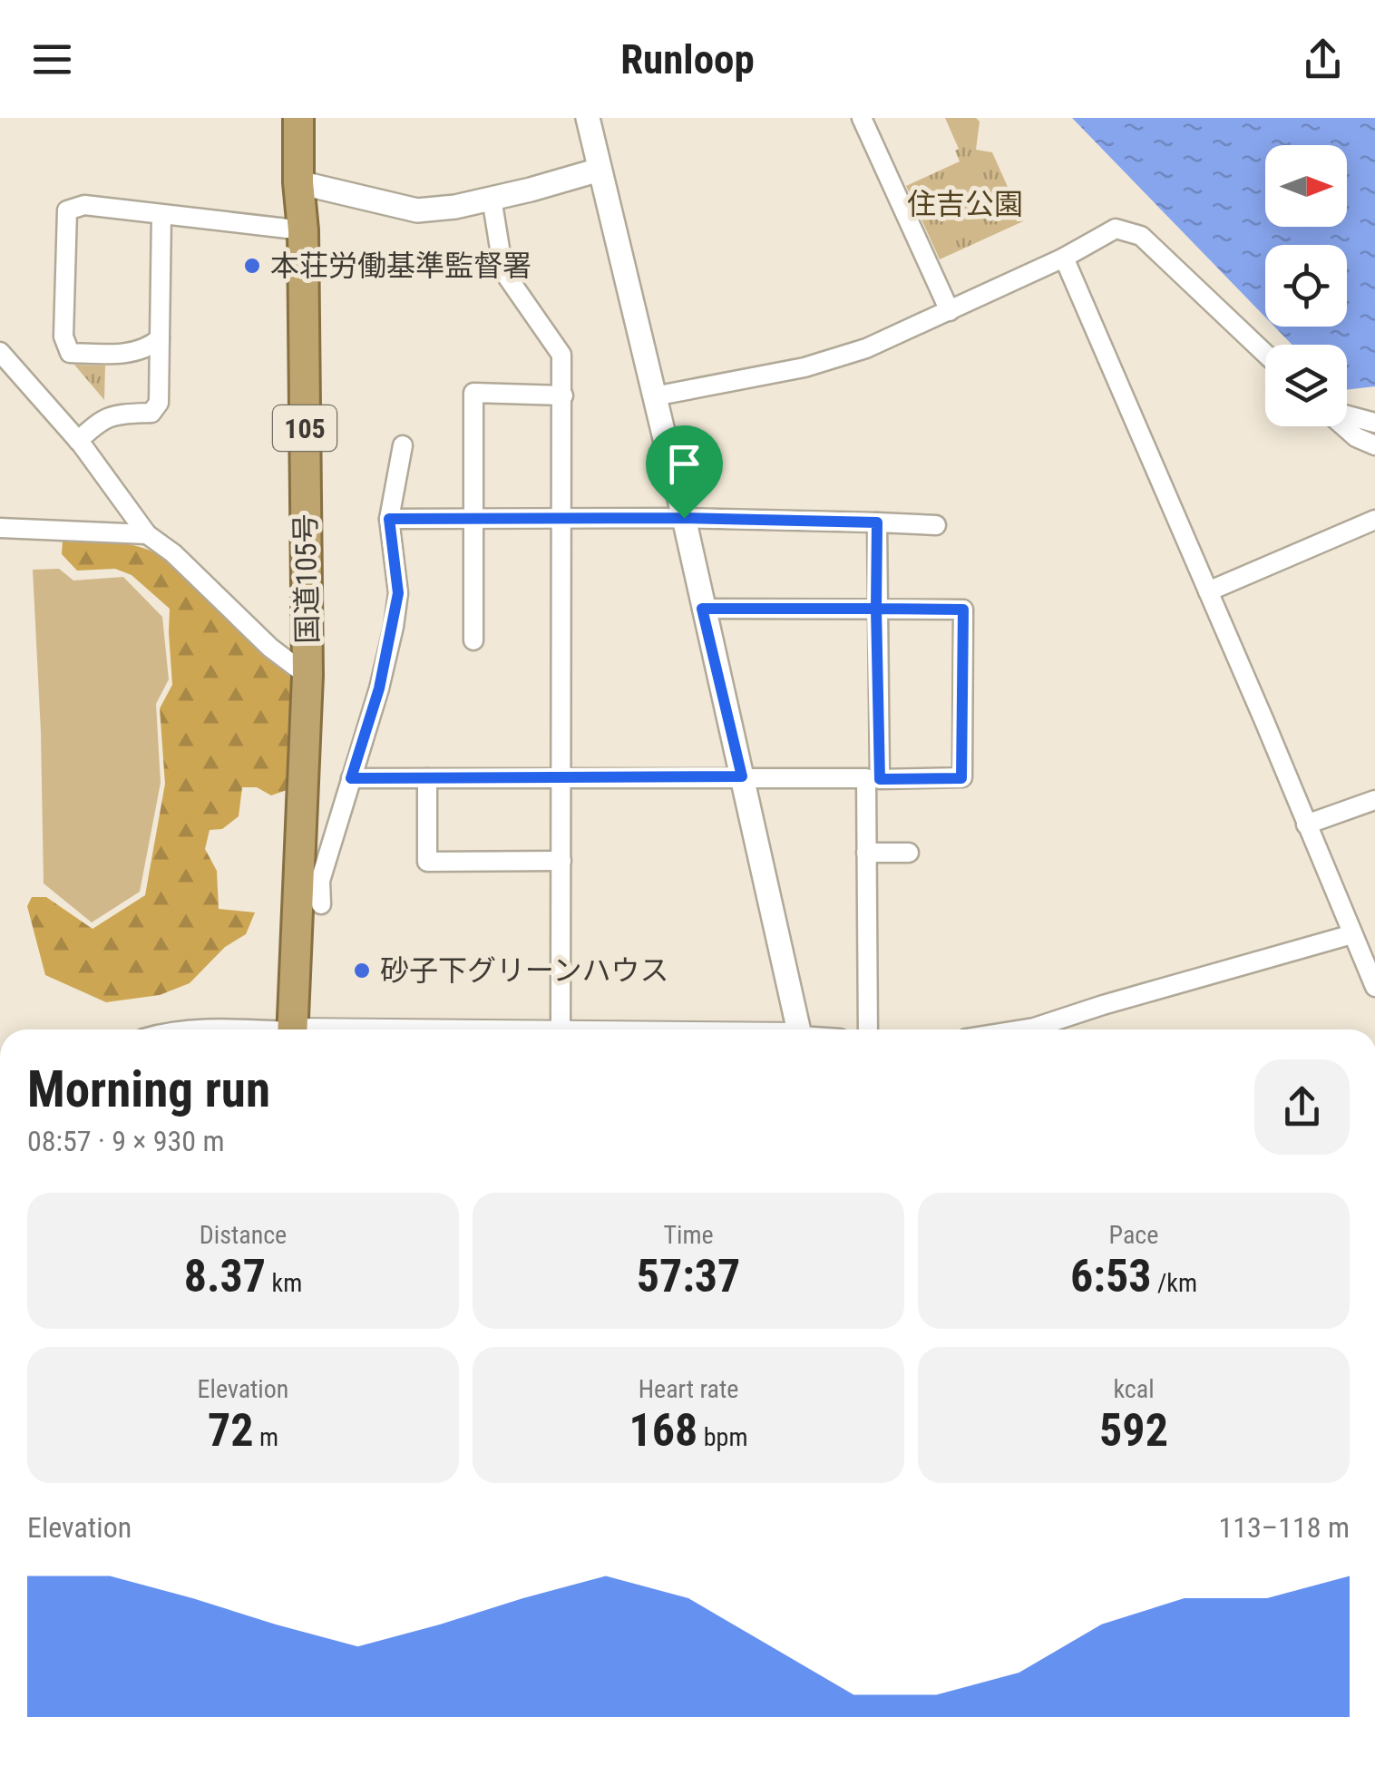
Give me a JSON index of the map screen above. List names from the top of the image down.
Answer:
{
  "streets": {
    "highway": ["105", "国道105号"]
  },
  "parks": ["住吉公園"],
  "places": ["本荘労働基準監督署", "砂子下グリーンハウス"],
  "north": "right",
  "page": {
    "header": "Runloop",
    "heading": ["Morning run", "08:57 · 9 × 930 m"],
    "stats": [
      ["Distance", "8.37 km"],
      ["Time", "57:37"],
      ["Pace", "6:53 /km"],
      ["Elevation", "72 m"],
      ["Heart rate", "168 bpm"],
      ["kcal", "592"]
    ],
    "chart": ["Elevation", "113–118 m"]
  }
}
